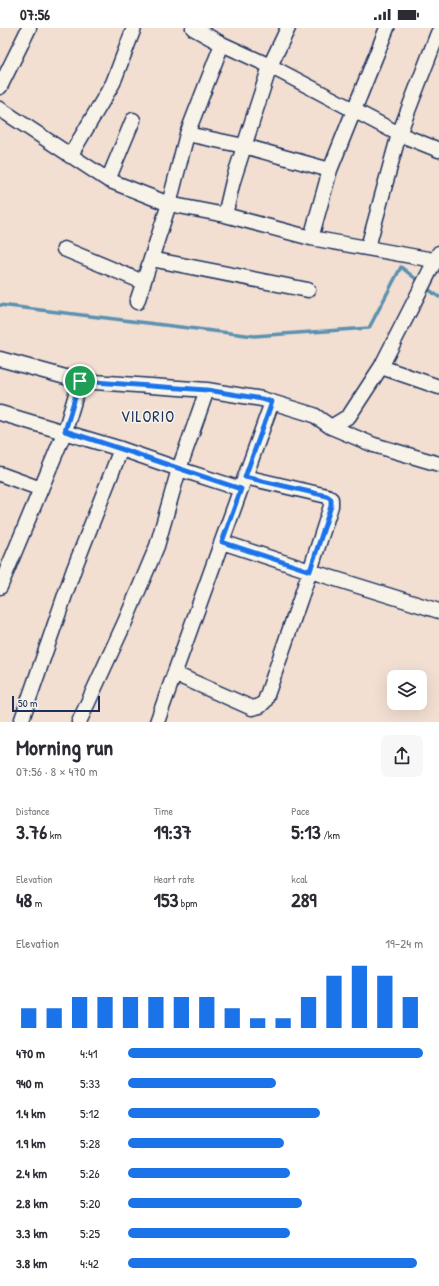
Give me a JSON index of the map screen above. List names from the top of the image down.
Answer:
{
  "districts": ["VILORIO"],
  "scale_bar": "50 m",
  "page": {
    "status": "07:56",
    "scale": "50 m",
    "heading": ["Morning run", "07:56 · 8 × 470 m"],
    "stats": [
      ["Distance", "3.76 km"],
      ["Time", "19:37"],
      ["Pace", "5:13 /km"],
      ["Elevation", "48 m"],
      ["Heart rate", "153 bpm"],
      ["kcal", "289"]
    ],
    "chart": ["Elevation", "19–24 m"],
    "list": [
      {
        "name": "470 m",
        "note": "4:41"
      },
      {
        "name": "940 m",
        "note": "5:33"
      },
      {
        "name": "1.4 km",
        "note": "5:12"
      },
      {
        "name": "1.9 km",
        "note": "5:28"
      },
      {
        "name": "2.4 km",
        "note": "5:26"
      },
      {
        "name": "2.8 km",
        "note": "5:20"
      },
      {
        "name": "3.3 km",
        "note": "5:25"
      },
      {
        "name": "3.8 km",
        "note": "4:42"
      }
    ]
  }
}
